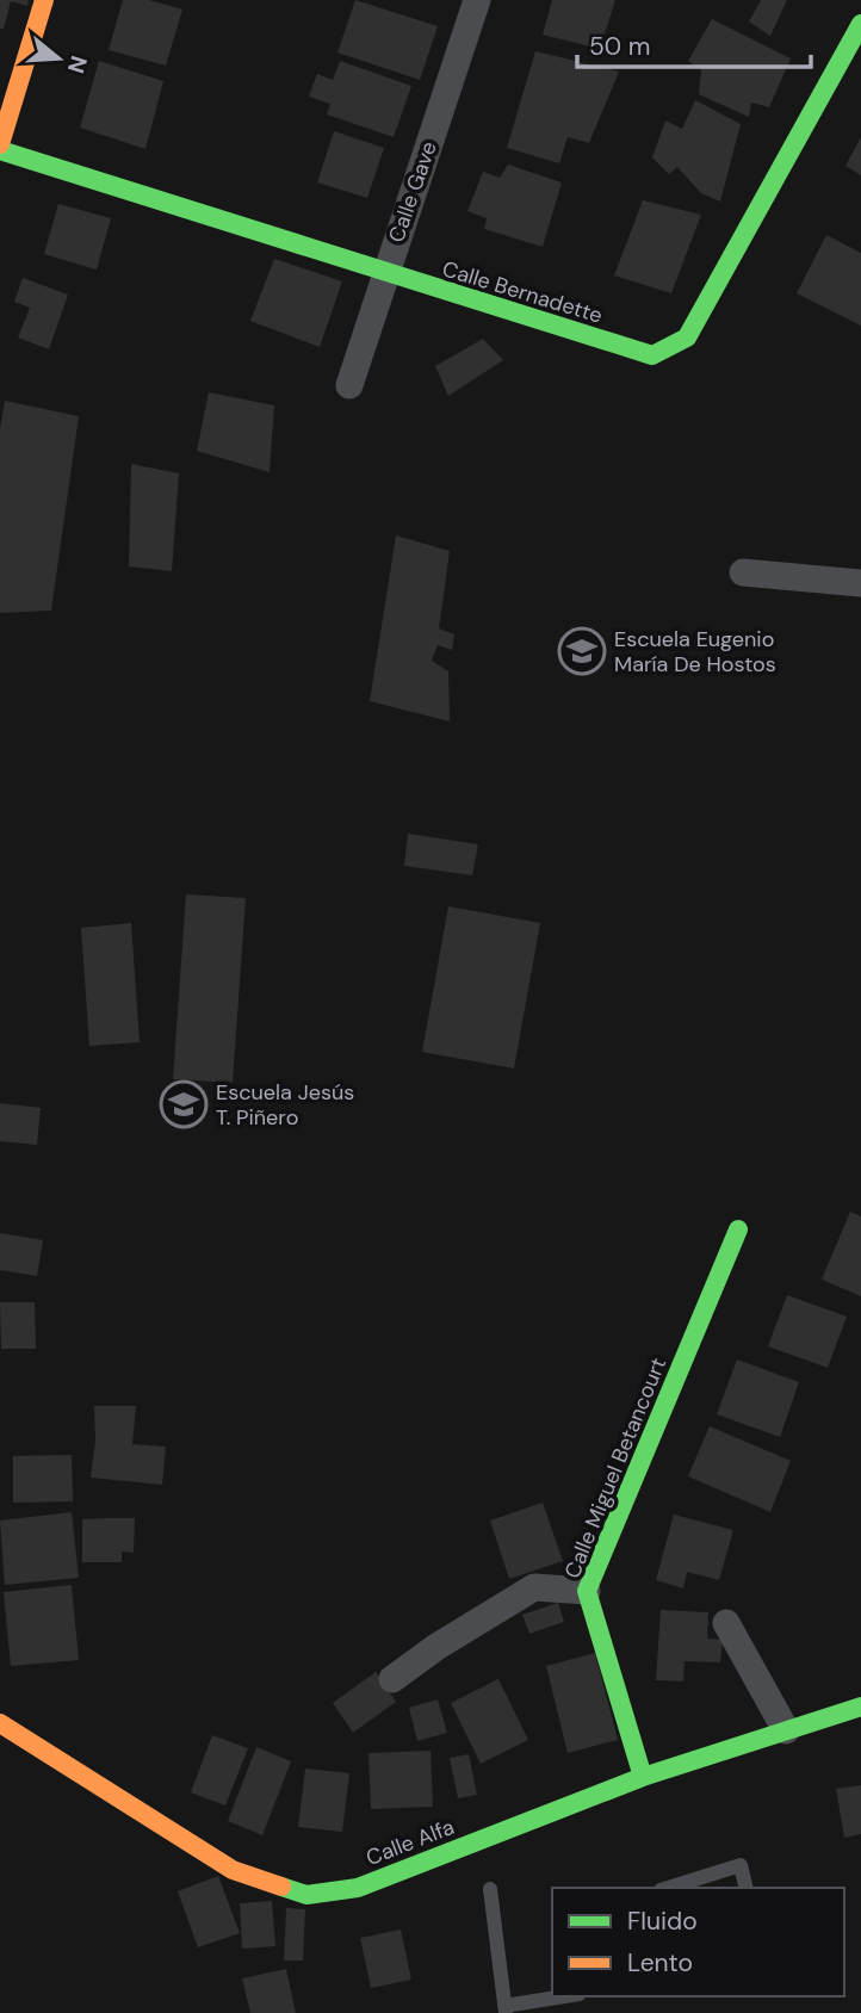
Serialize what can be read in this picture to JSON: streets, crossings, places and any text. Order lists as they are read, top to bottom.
{
  "streets": {
    "street": [
      "Calle Gave",
      "Calle Bernadette",
      "Calle Miguel Betancourt",
      "Calle Alfa"
    ]
  },
  "crossings": [
    ["Calle Gave", "Calle Bernadette"],
    ["Calle Miguel Betancourt", "Calle Alfa"]
  ],
  "places": {
    "school or university": ["Escuela Eugenio María De Hostos", "Escuela Jesús T. Piñero"]
  },
  "legend": ["Fluido", "Lento"],
  "scale_bar": "50 m",
  "north": "right"
}
